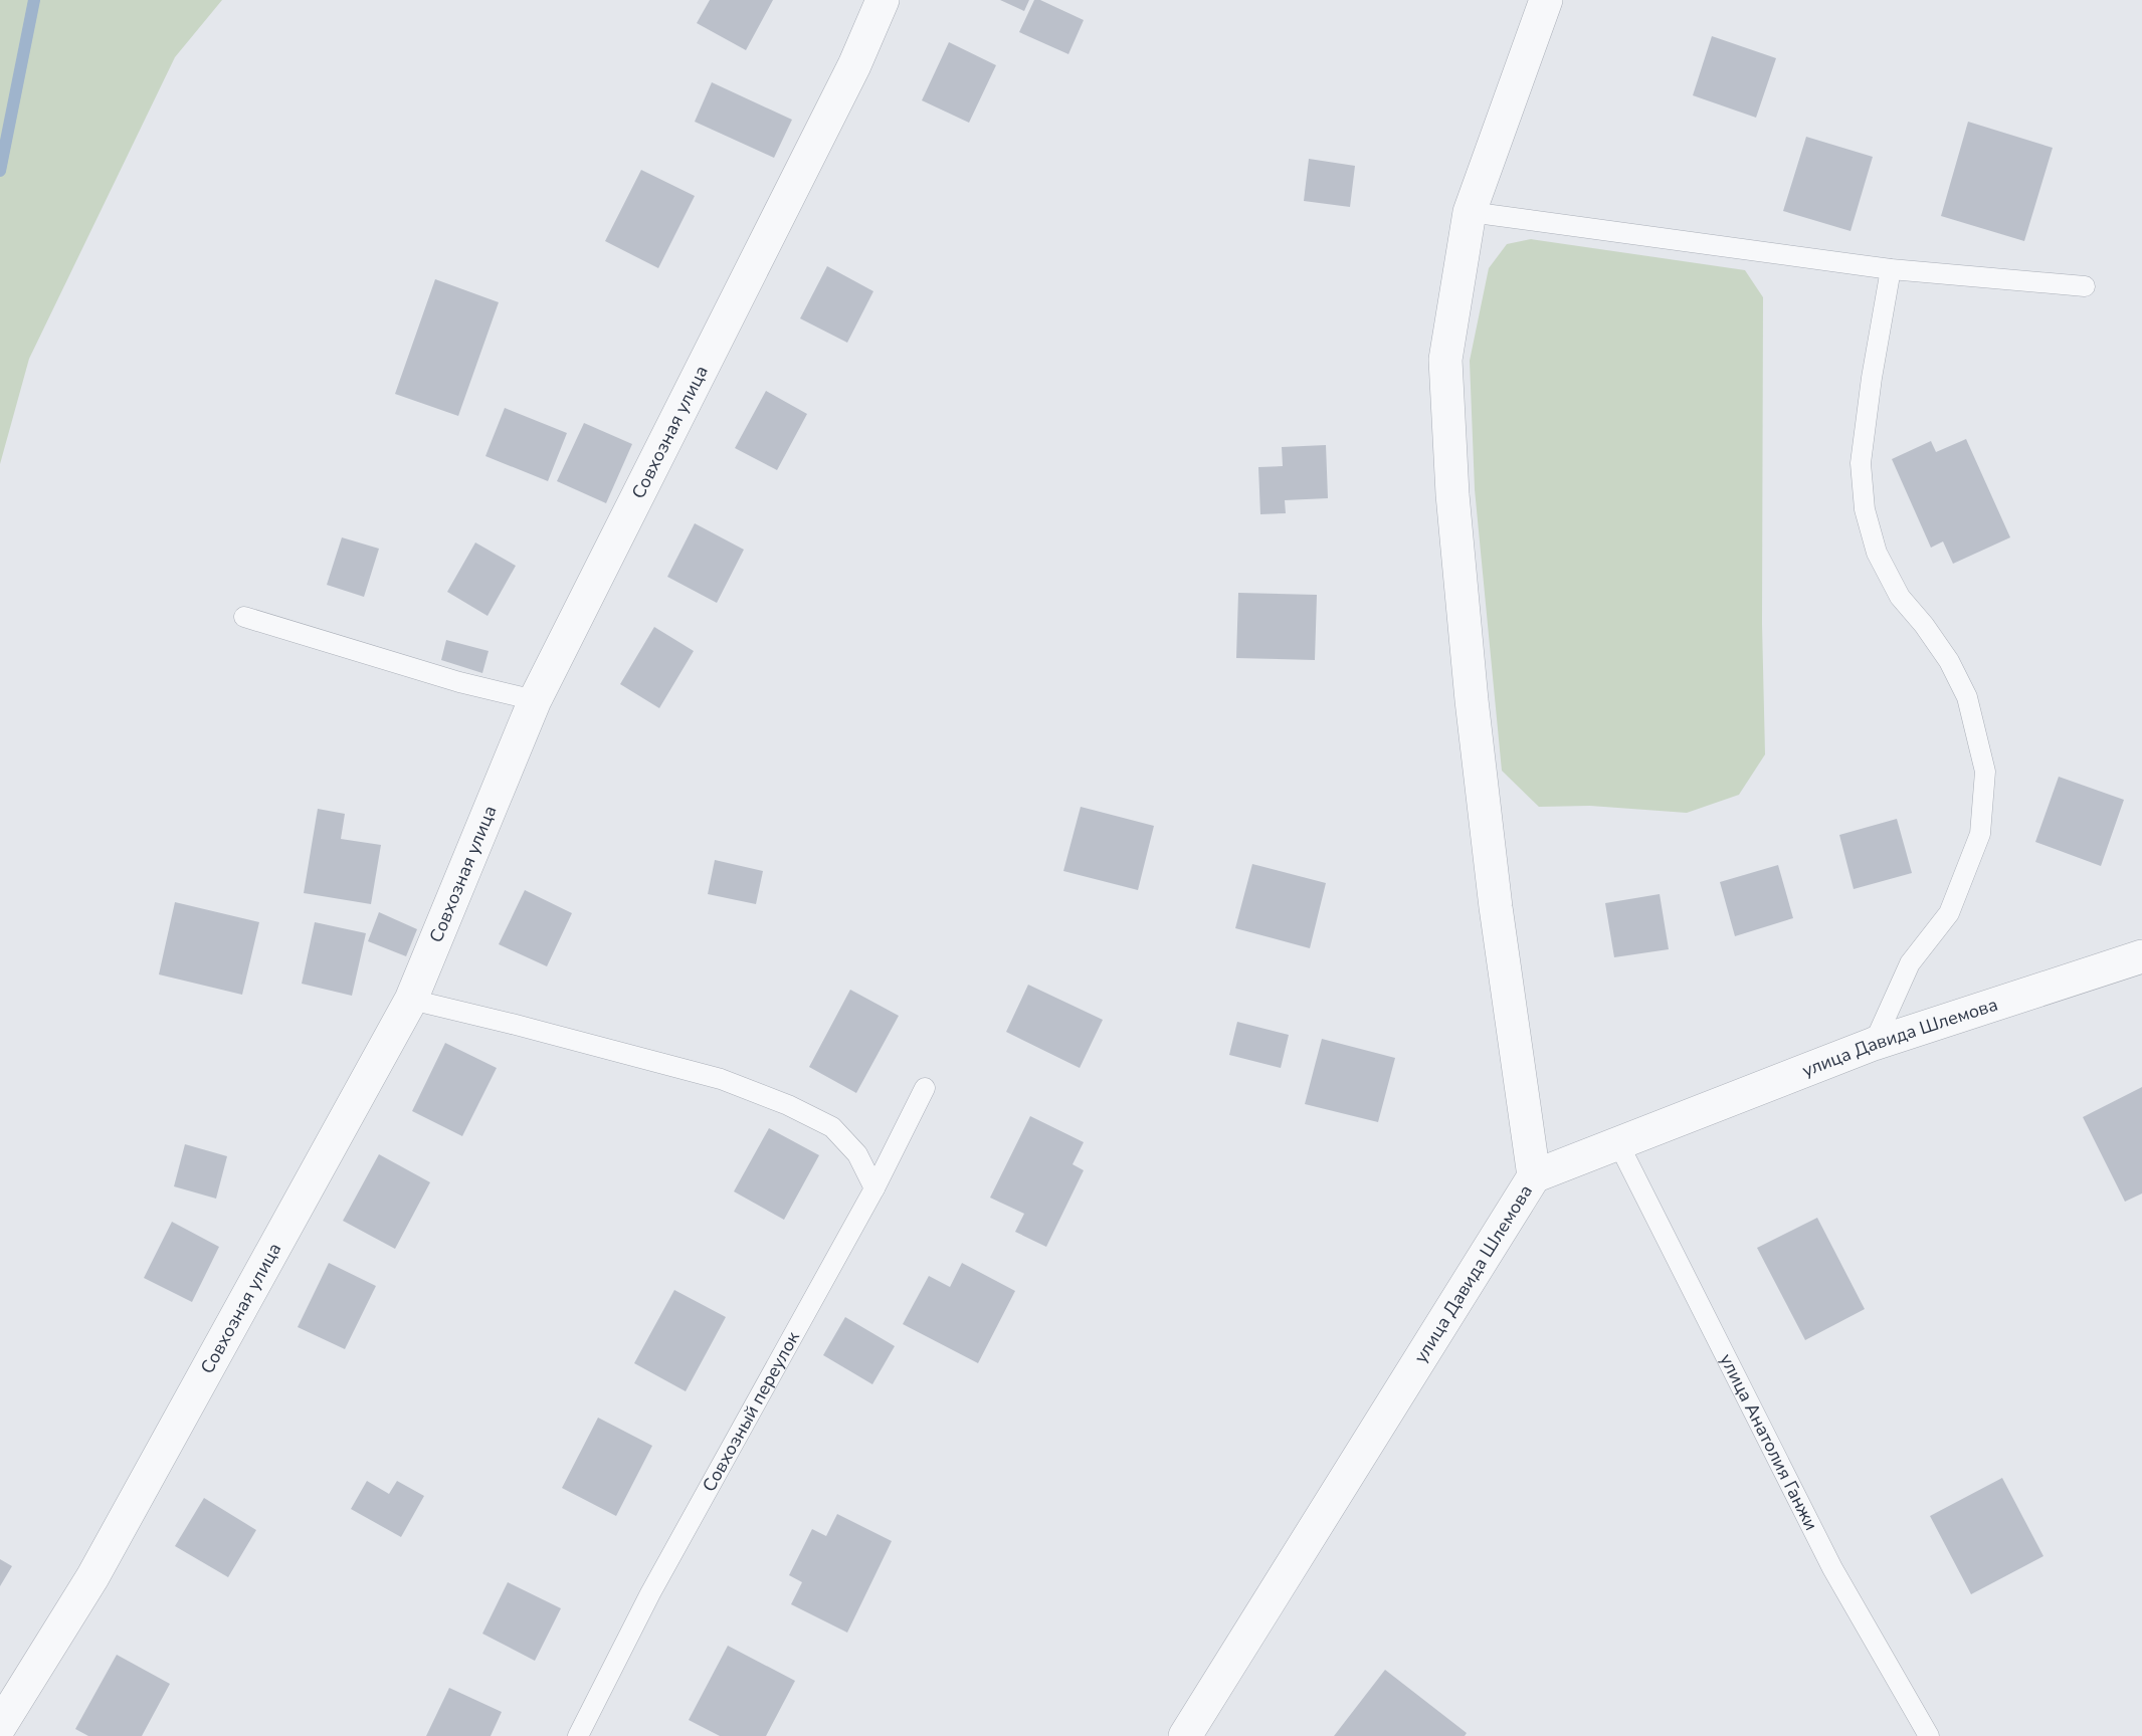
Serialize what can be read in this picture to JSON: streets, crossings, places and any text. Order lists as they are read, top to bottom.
{
  "streets": {
    "street": ["Совхозная улица", "улица Давида Шлемова"],
    "lane": ["Совхозный переулок", "улица Анатолия Ганжи"]
  },
  "crossings": [
    ["улица Давида Шлемова", "улица Анатолия Ганжи"]
  ]
}
